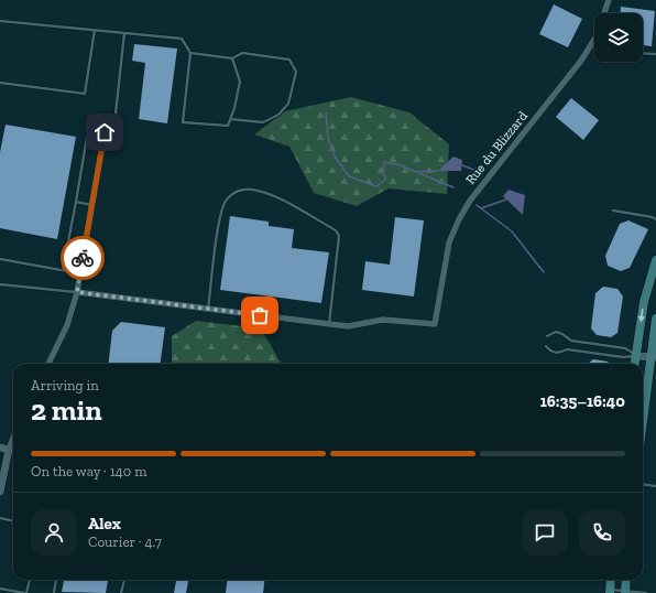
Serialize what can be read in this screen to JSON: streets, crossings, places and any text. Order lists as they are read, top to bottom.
{
  "streets": {
    "street": ["Rue du Blizzard"]
  },
  "page": {
    "heading": ["2 min", "Arriving in", "16:35–16:40"],
    "panel": ["Alex", "Courier · 4.7"],
    "bar": "On the way · 140 m"
  }
}
